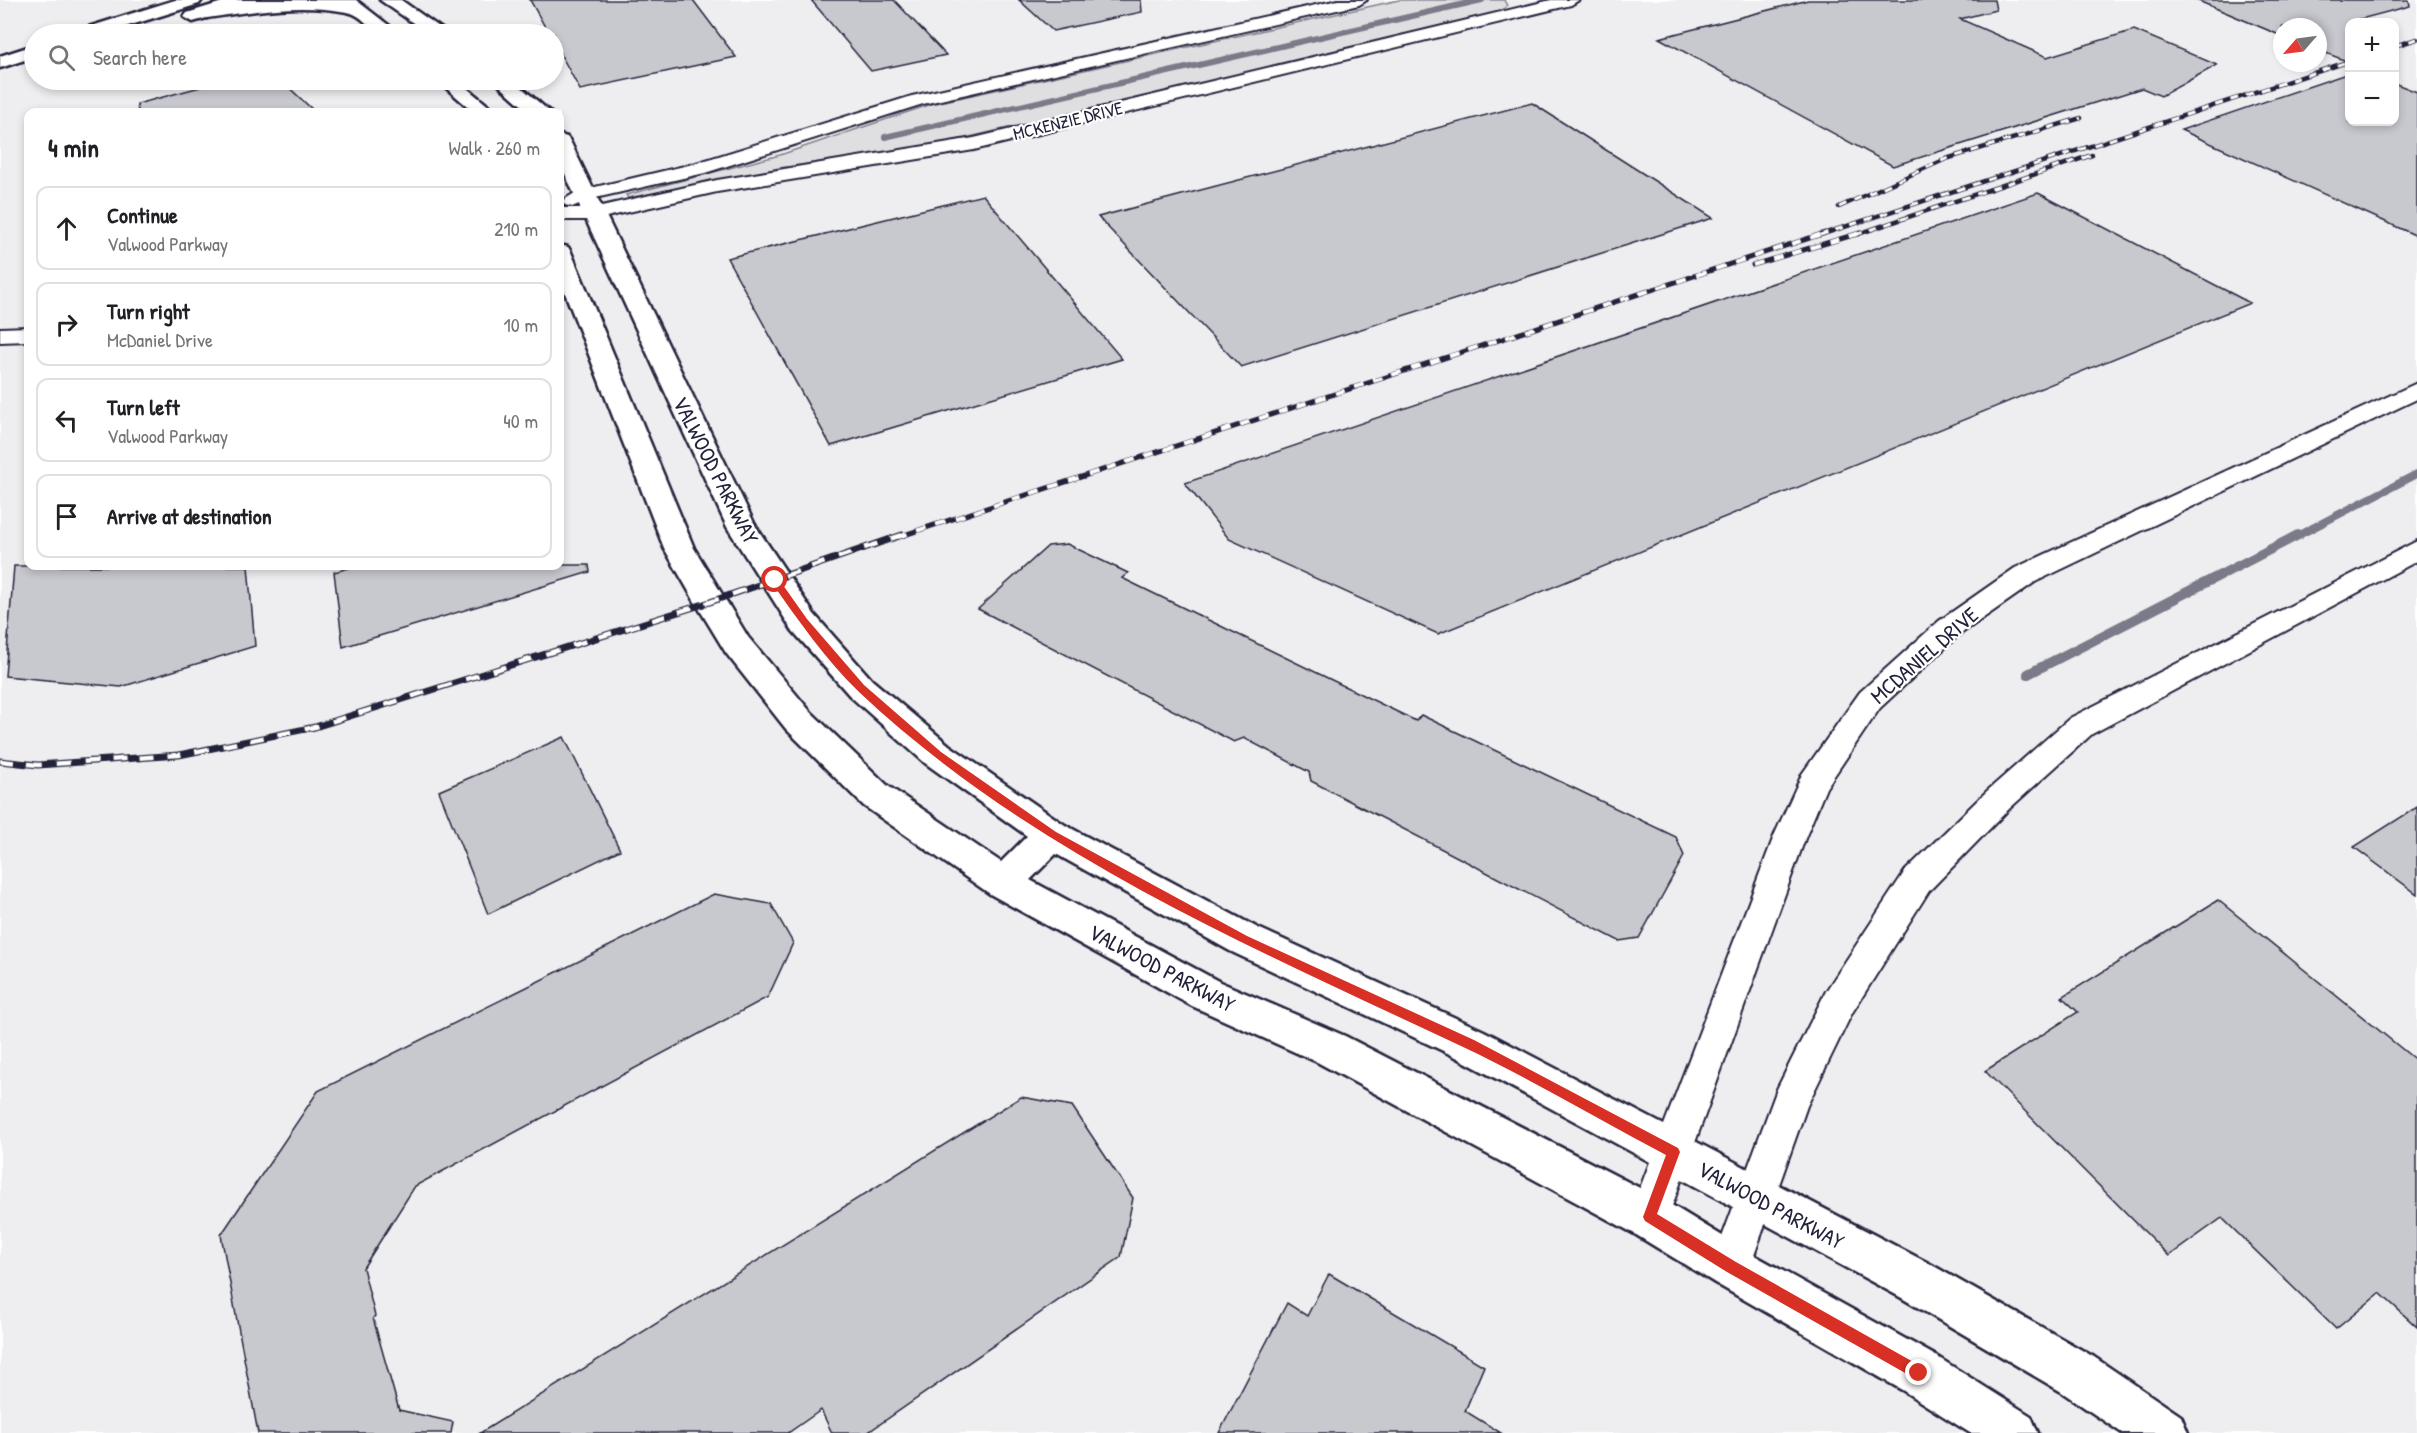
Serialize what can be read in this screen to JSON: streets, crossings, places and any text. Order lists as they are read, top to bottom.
{
  "streets": {
    "main road": ["VALWOOD PARKWAY"],
    "street": ["MCKENZIE DRIVE", "MCDANIEL DRIVE"]
  },
  "crossings": [
    ["MCKENZIE DRIVE", "VALWOOD PARKWAY"],
    ["VALWOOD PARKWAY", "MCDANIEL DRIVE"]
  ],
  "north": "bottom left",
  "page": {
    "map_buttons": ["+", "−"],
    "search": "Search here",
    "heading": ["4 min", "Walk · 260 m"],
    "list": [
      ["Continue", "Valwood Parkway", "210 m"],
      ["Turn right", "McDaniel Drive", "10 m"],
      ["Turn left", "Valwood Parkway", "40 m"],
      "Arrive at destination"
    ]
  }
}
